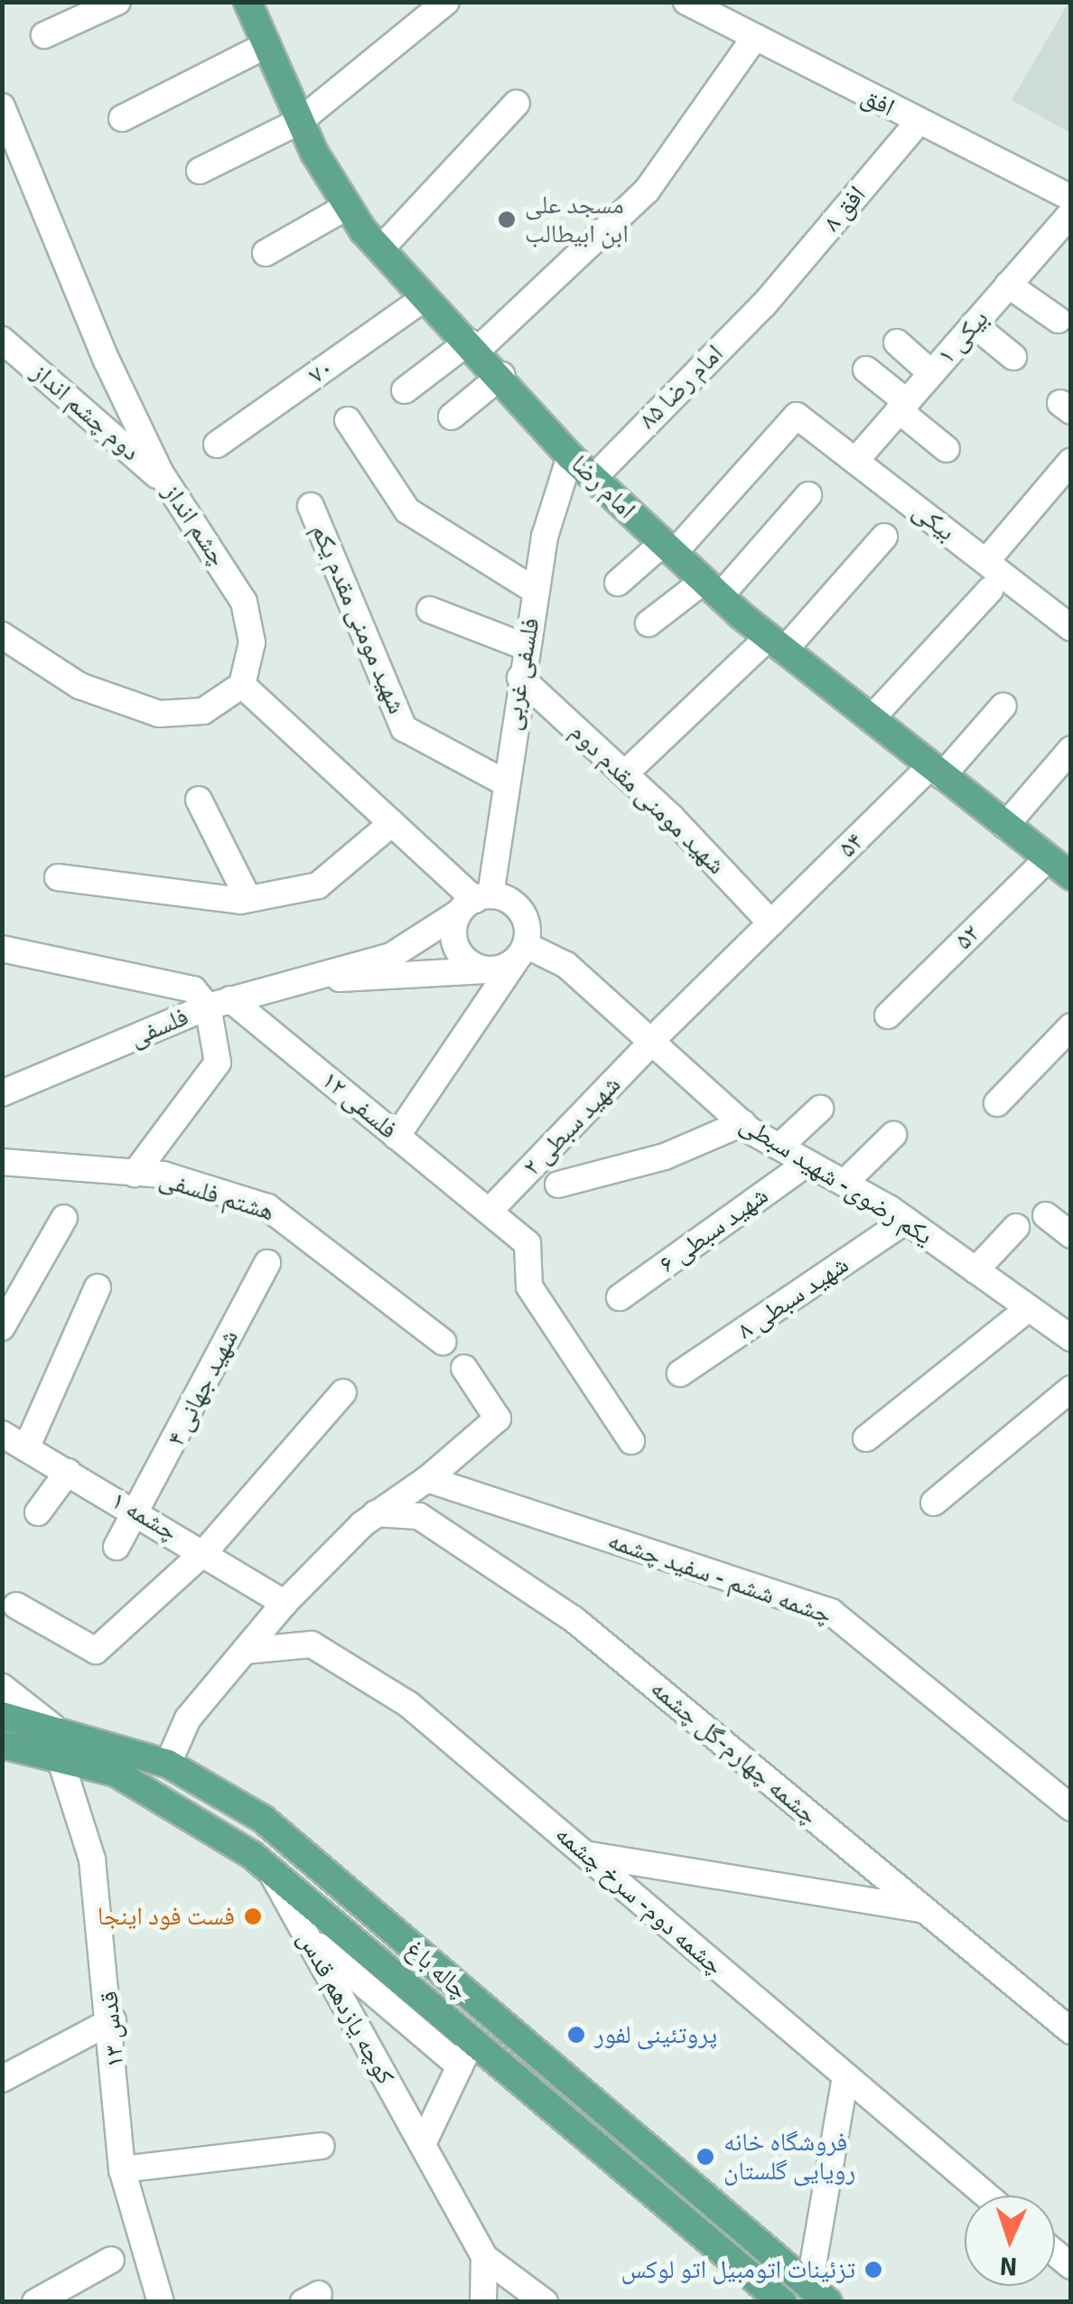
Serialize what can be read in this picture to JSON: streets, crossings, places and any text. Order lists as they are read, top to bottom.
{
  "streets": {
    "main road": ["امام رضا", "چاله باغ"],
    "street": [
      "افق",
      "افق ۸",
      "۱ بیکی",
      "۷۰",
      "امام رضا ۸۵",
      "دوم چشم انداز",
      "بیکی",
      "چشم انداز",
      "شهید مومنی مقدم یکم",
      "فلسفی غربی",
      "شهید مومنی مقدم دوم",
      "۵۴",
      "۵۲",
      "فلسفی",
      "۱۲ فلسفی",
      "۲ شهید سبطی",
      "یکم رضوی- شهید سبطی",
      "هشتم فلسفی",
      "۶ شهید سبطی",
      "۸ شهید سبطی",
      "۴ شهید جهانی",
      "چشمه ۱",
      "چشمه ششم - سفید چشمه",
      "چشمه چهارم-گل چشمه",
      "چشمه دوم- سرخ چشمه",
      "کوچه یازدهم قدس",
      "قدس ۱۳"
    ]
  },
  "crossings": [
    ["افق", "افق ۸"],
    ["افق ۸", "امام رضا ۸۵"],
    ["۱ بیکی", "بیکی"],
    ["۷۰", "امام رضا"],
    ["امام رضا ۸۵", "امام رضا"],
    ["دوم چشم انداز", "چشم انداز"],
    ["امام رضا", "بیکی"],
    ["امام رضا", "فلسفی غربی"],
    ["امام رضا", "۵۴"],
    ["امام رضا", "۵۲"],
    ["شهید مومنی مقدم یکم", "فلسفی غربی"],
    ["فلسفی غربی", "شهید مومنی مقدم دوم"],
    ["شهید مومنی مقدم دوم", "۵۴"],
    ["۵۴", "۲ شهید سبطی"],
    ["۵۴", "یکم رضوی- شهید سبطی"],
    ["فلسفی", "۱۲ فلسفی"],
    ["۱۲ فلسفی", "۲ شهید سبطی"],
    ["۲ شهید سبطی", "یکم رضوی- شهید سبطی"],
    ["یکم رضوی- شهید سبطی", "۶ شهید سبطی"],
    ["یکم رضوی- شهید سبطی", "۸ شهید سبطی"],
    ["۴ شهید جهانی", "چشمه ۱"],
    ["چاله باغ", "کوچه یازدهم قدس"],
    ["چاله باغ", "قدس ۱۳"]
  ],
  "places": [
    "مسجد علی ابن ابیطالب",
    "فست فود اينجا",
    "پروتئینی لفور",
    "فروشگاه خانه رویایی گلستان",
    "تزئینات اتومبیل اتو لوکس"
  ],
  "north": "bottom"
}
